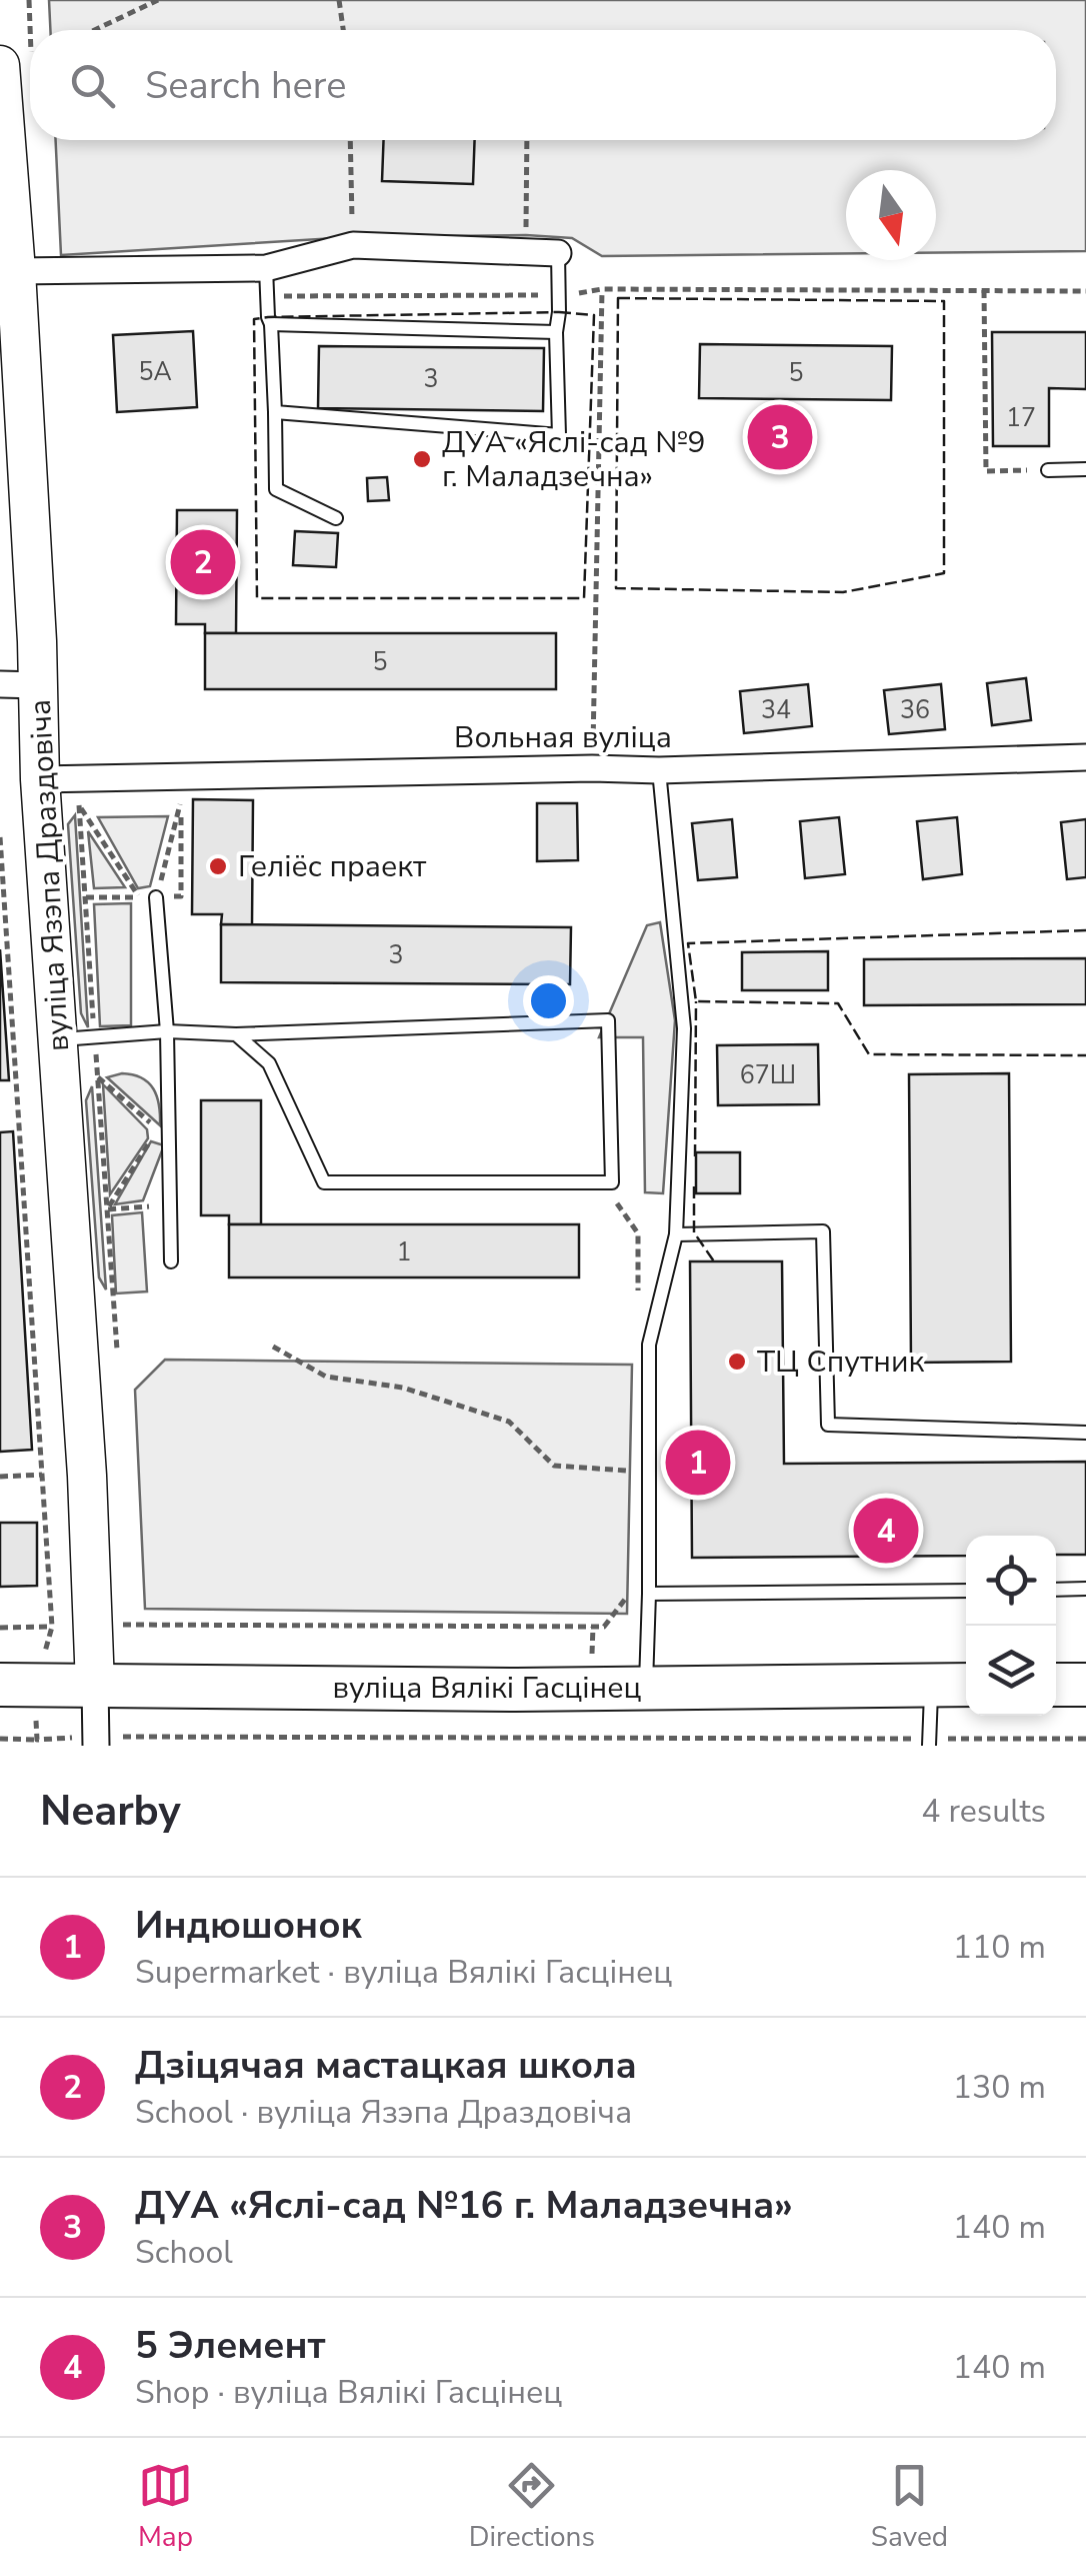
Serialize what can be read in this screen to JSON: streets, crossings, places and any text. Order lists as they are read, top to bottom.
{
  "streets": {
    "main road": ["вуліца Вялікі Гасцінец"],
    "street": ["Вольная вуліца", "вуліца Язэпа Драздовіча"]
  },
  "crossings": [
    ["Вольная вуліца", "вуліца Язэпа Драздовіча"],
    ["вуліца Язэпа Драздовіча", "вуліца Вялікі Гасцінец"]
  ],
  "places": ["ДУА «Яслі-сад №9 г. Маладзечна»", "Геліёс праект", "ТЦ Спутник"],
  "house_numbers": [
    "5А",
    "5",
    "3",
    "17",
    "5",
    "34",
    "36",
    "3",
    "67Ш",
    "1"
  ],
  "north": "bottom",
  "page": {
    "search": "Search here",
    "pins": [
      "3",
      "2",
      "1",
      "4"
    ],
    "heading": ["Nearby", "4 results"],
    "list": [
      {
        "mark": "1",
        "name": "Индюшонок",
        "note": "Supermarket · вуліца Вялікі Гасцінец",
        "value": "110 m"
      },
      {
        "mark": "2",
        "name": "Дзіцячая мастацкая школа",
        "note": "School · вуліца Язэпа Драздовіча",
        "value": "130 m"
      },
      {
        "mark": "3",
        "name": "ДУА «Яслі-сад №16 г. Маладзечна»",
        "note": "School",
        "value": "140 m"
      },
      {
        "mark": "4",
        "name": "5 Элемент",
        "note": "Shop · вуліца Вялікі Гасцінец",
        "value": "140 m"
      }
    ],
    "nav": ["Map", "Directions", "Saved"]
  }
}
